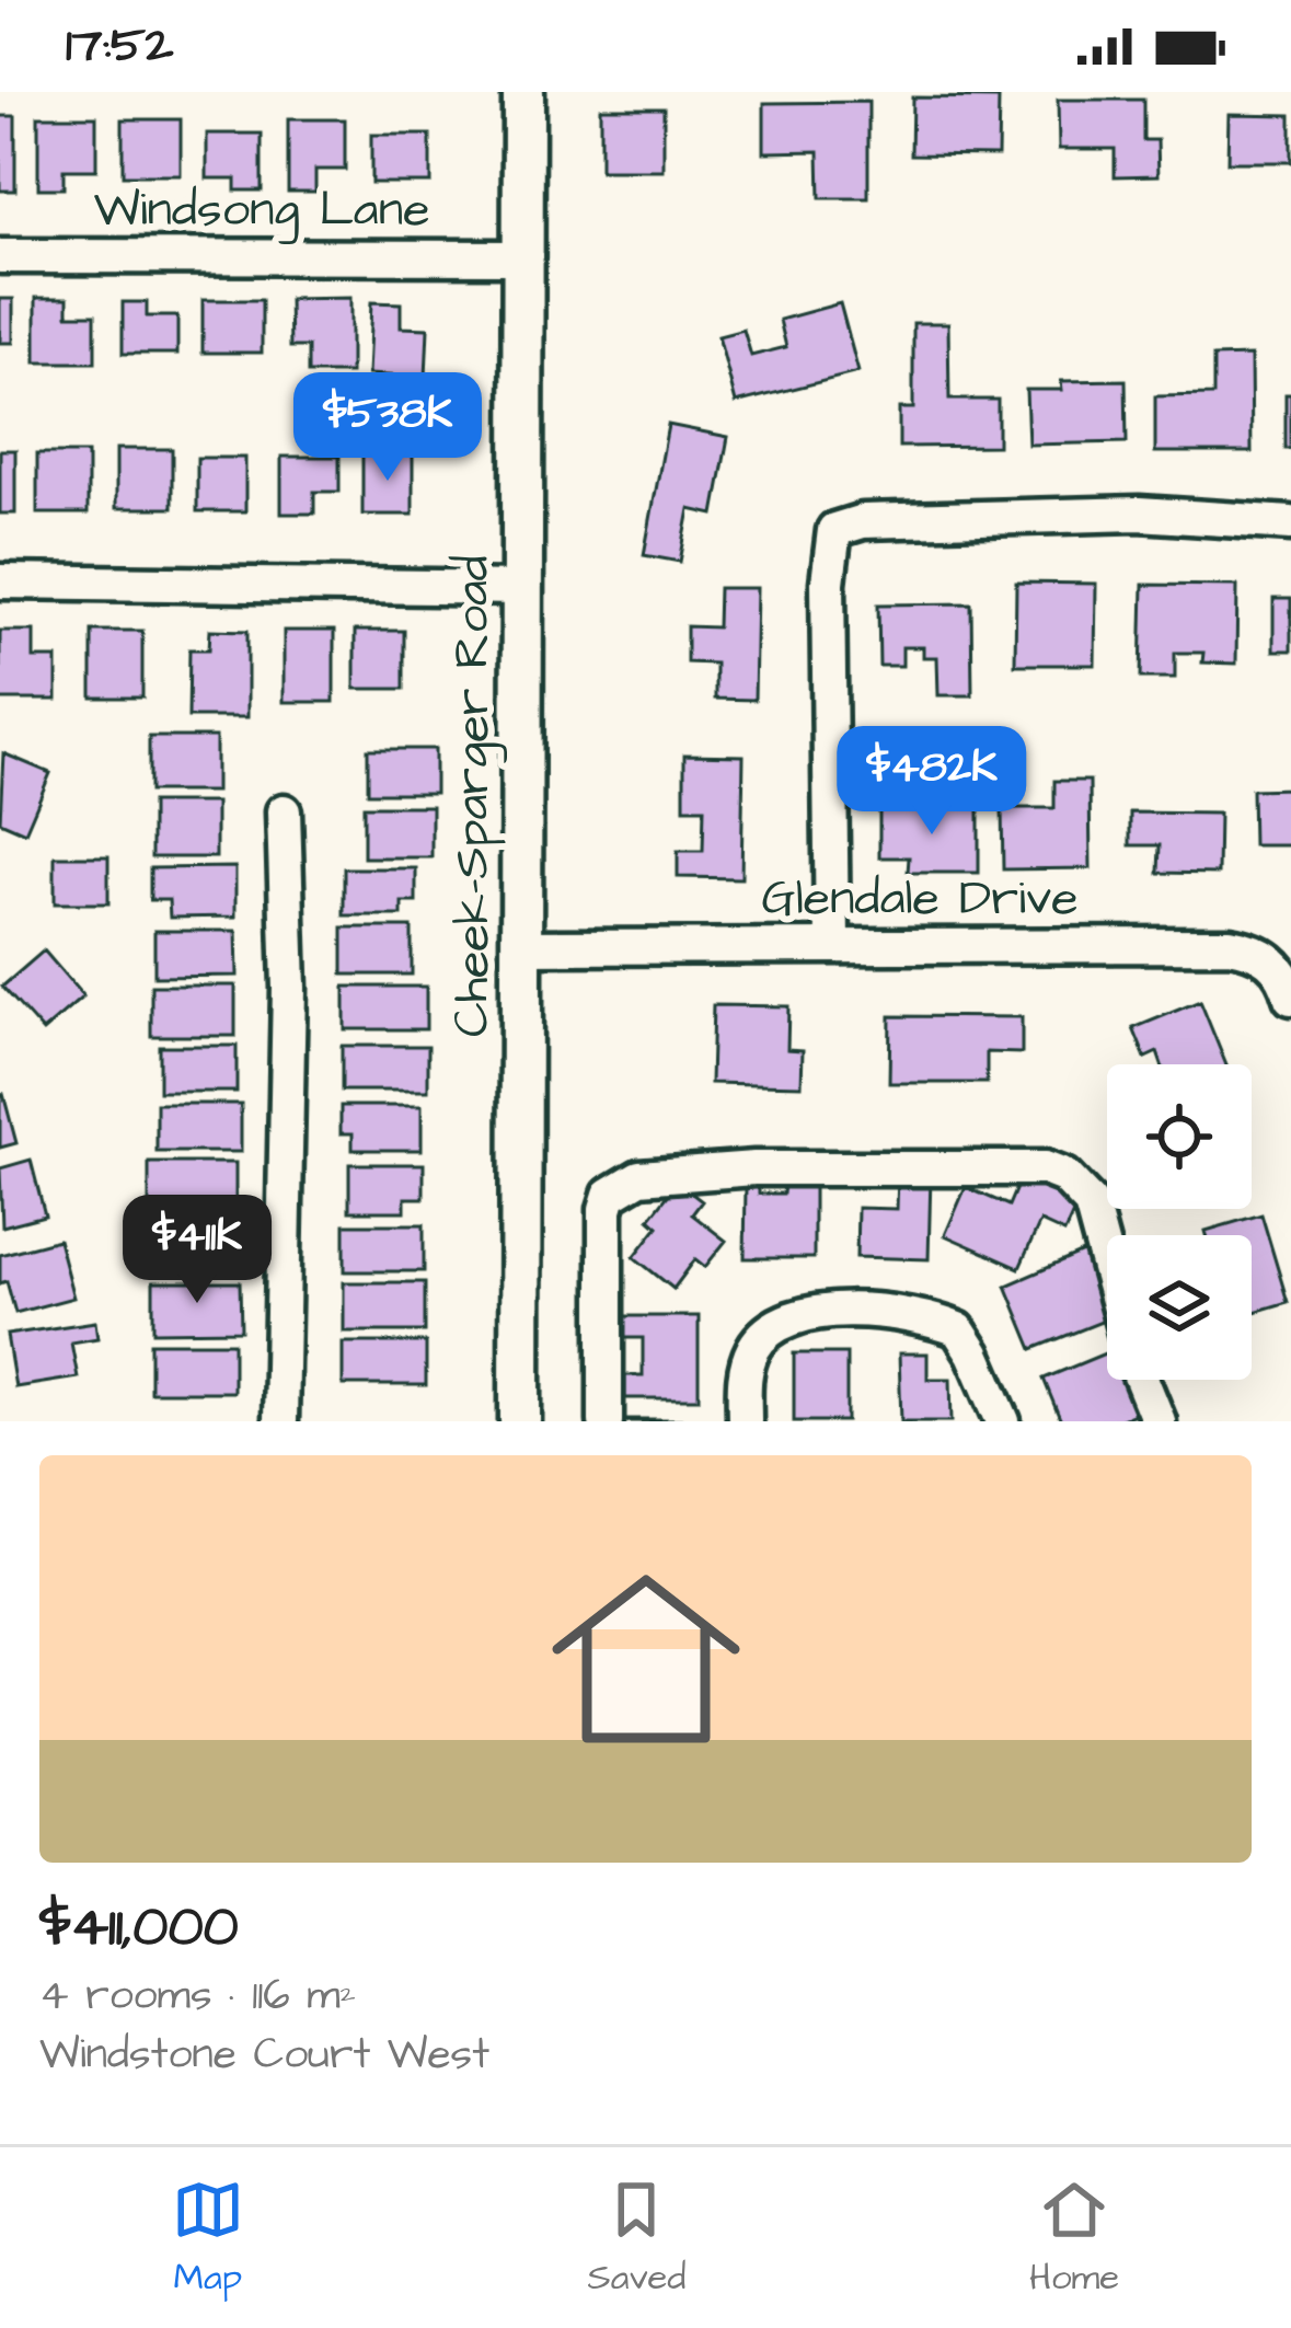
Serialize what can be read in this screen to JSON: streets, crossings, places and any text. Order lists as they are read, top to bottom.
{
  "streets": {
    "main road": ["Cheek-Sparger Road"],
    "street": ["Windsong Lane", "Glendale Drive"]
  },
  "crossings": [
    ["Windsong Lane", "Cheek-Sparger Road"],
    ["Cheek-Sparger Road", "Glendale Drive"]
  ],
  "page": {
    "status": "17:52",
    "price": ["$538K", "$482K", "$411K"],
    "list": [
      {
        "name": "$411,000",
        "note": "4 rooms · 116 m² · Windstone Court West"
      }
    ],
    "tabs": ["Map", "Saved", "Home"]
  }
}
